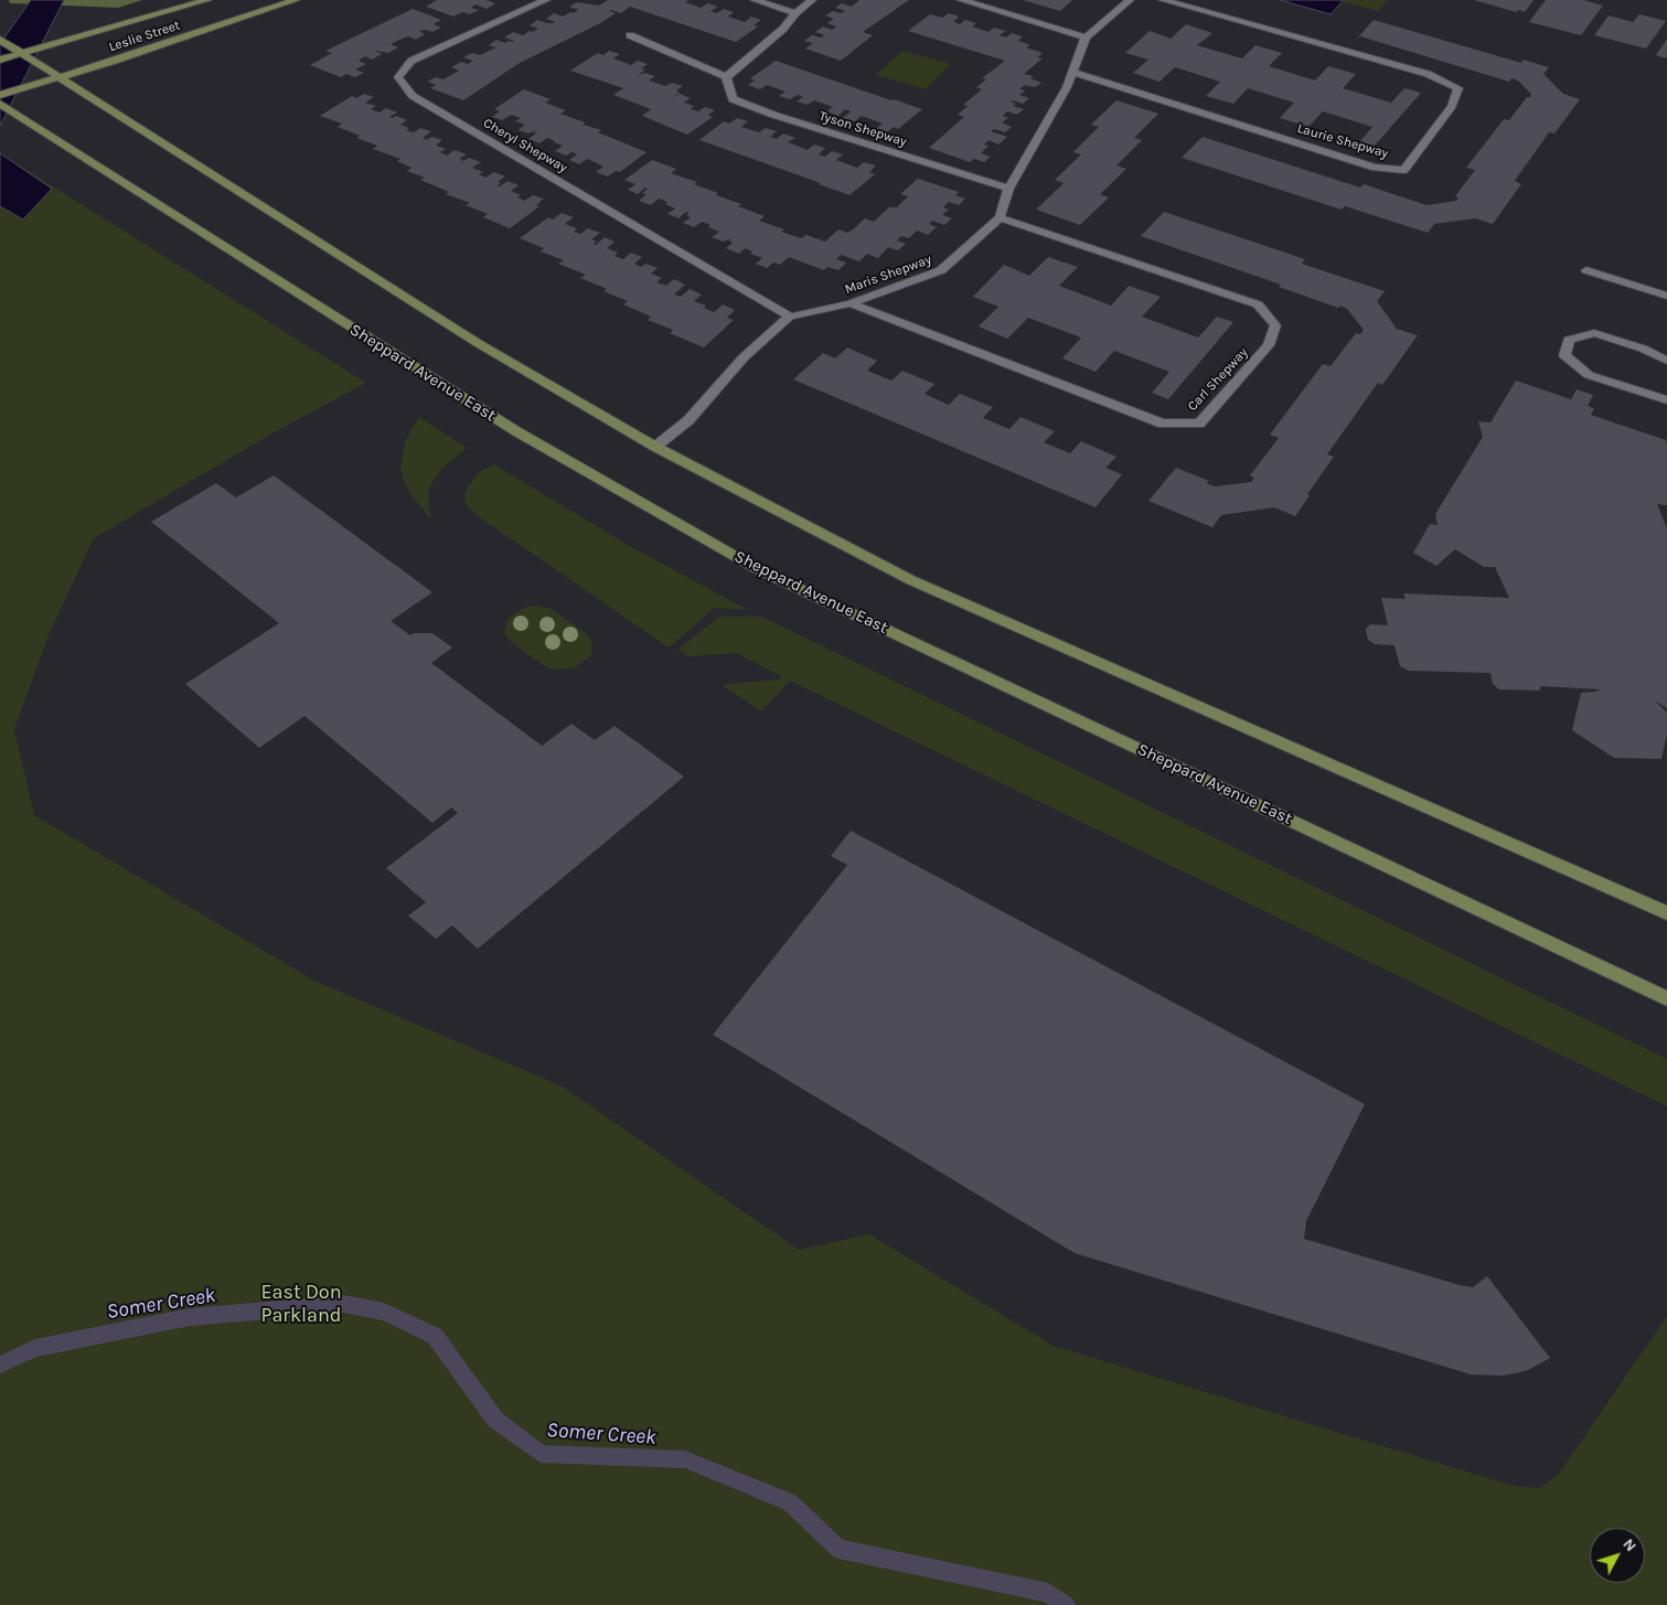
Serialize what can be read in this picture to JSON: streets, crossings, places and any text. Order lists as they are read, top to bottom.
{
  "streets": {
    "main road": ["Leslie Street", "Sheppard Avenue East"],
    "street": [
      "Tyson Shepway",
      "Laurie Shepway",
      "Cheryl Shepway",
      "Maris Shepway",
      "Carl Shepway"
    ]
  },
  "crossings": [
    ["Cheryl Shepway", "Maris Shepway"],
    ["Maris Shepway", "Carl Shepway"]
  ],
  "water": ["Somer Creek"],
  "parks": ["East Don Parkland"],
  "north": "top right"
}
